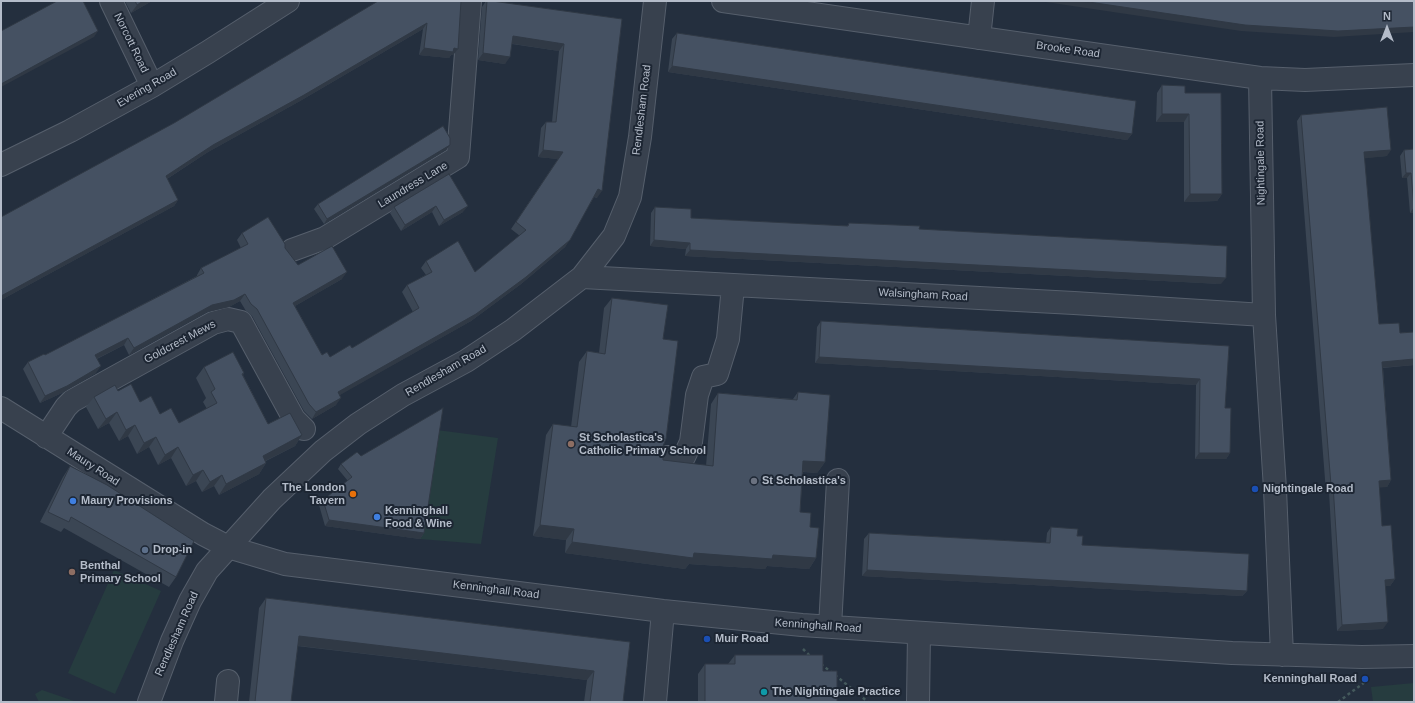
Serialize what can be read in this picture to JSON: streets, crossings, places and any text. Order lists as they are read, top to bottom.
{
  "streets": {
    "street": [
      "Norcott Road",
      "Brooke Road",
      "Evering Road",
      "Rendlesham Road",
      "Nightingale Road",
      "Laundress Lane",
      "Walsingham Road",
      "Goldcrest Mews",
      "Maury Road",
      "Kenninghall Road"
    ]
  },
  "crossings": [
    ["Norcott Road", "Evering Road"],
    ["Brooke Road", "Nightingale Road"],
    ["Rendlesham Road", "Walsingham Road"],
    ["Rendlesham Road", "Maury Road"],
    ["Rendlesham Road", "Kenninghall Road"],
    ["Nightingale Road", "Walsingham Road"],
    ["Nightingale Road", "Kenninghall Road"],
    ["Goldcrest Mews", "Maury Road"],
    ["Maury Road", "Kenninghall Road"]
  ],
  "places": [
    "St Scholastica's Catholic Primary School",
    "St Scholastica's",
    "Nightingale Road",
    "The London Tavern",
    "Maury Provisions",
    "Kenninghall Food & Wine",
    "Drop-in",
    "Benthal Primary School",
    "Muir Road",
    "Kenninghall Road",
    "The Nightingale Practice"
  ],
  "north": "top"
}
